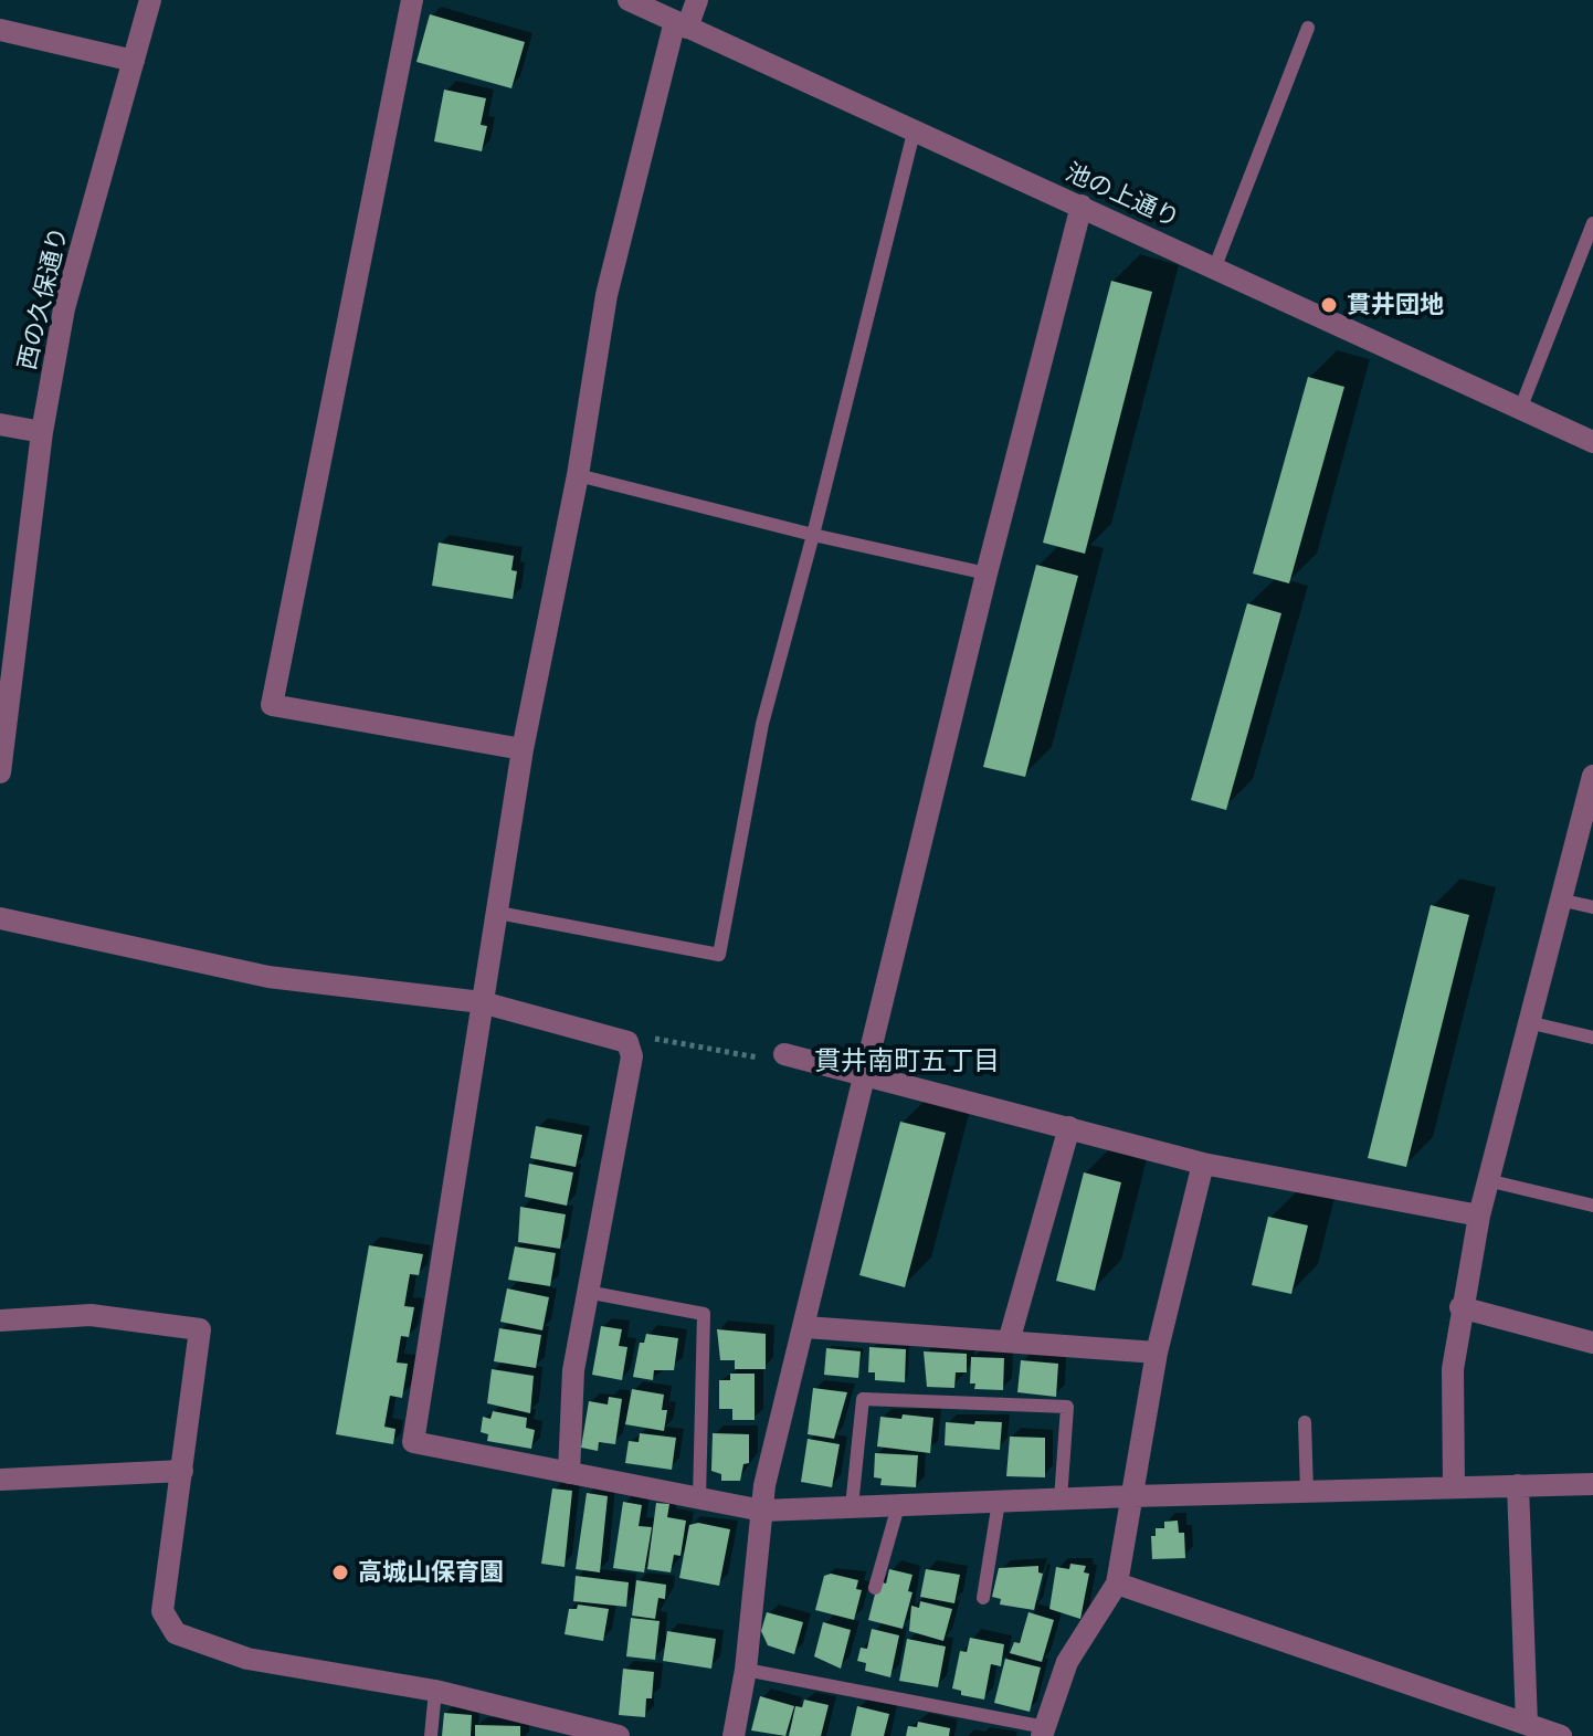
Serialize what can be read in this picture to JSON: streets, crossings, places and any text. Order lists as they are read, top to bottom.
{
  "streets": {
    "street": ["池の上通り", "西の久保通り"]
  },
  "districts": ["貫井南町五丁目"],
  "places": ["貫井団地", "高城山保育園"]
}
